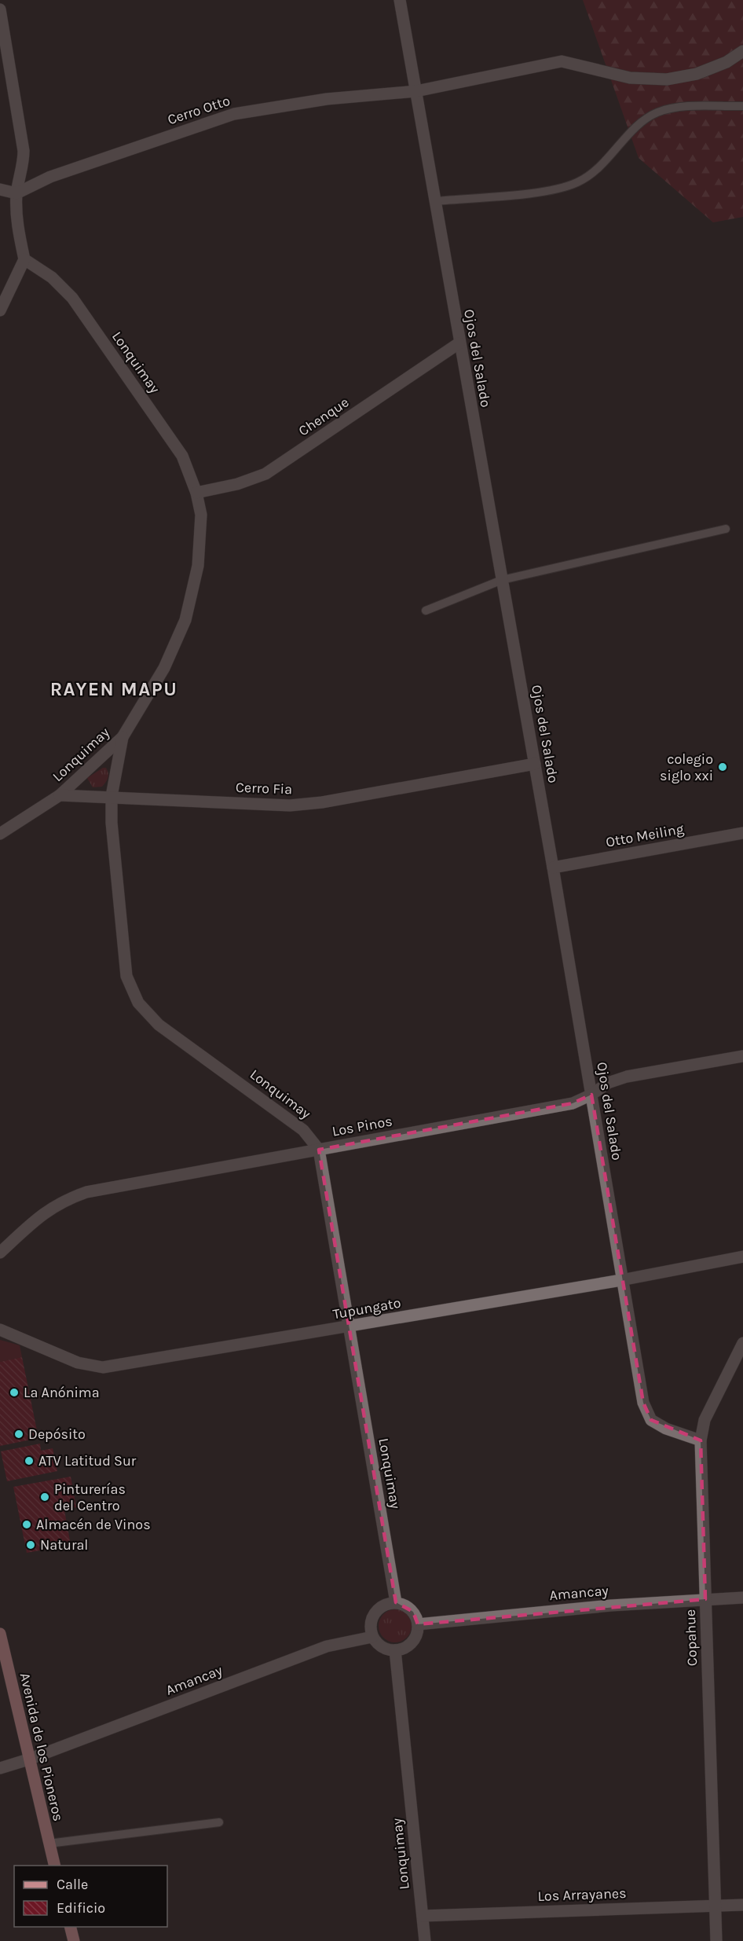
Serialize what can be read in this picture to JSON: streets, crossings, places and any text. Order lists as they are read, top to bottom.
{
  "streets": {
    "main road": ["Avenida de los Pioneros"],
    "street": [
      "Cerro Otto",
      "Ojos del Salado",
      "Lonquimay",
      "Chenque",
      "Cerro Fia",
      "Otto Meiling",
      "Los Pinos",
      "Tupungato",
      "Amancay",
      "Copahue",
      "Los Arrayanes"
    ]
  },
  "crossings": [
    ["Cerro Otto", "Ojos del Salado"],
    ["Ojos del Salado", "Chenque"],
    ["Ojos del Salado", "Cerro Fia"],
    ["Ojos del Salado", "Otto Meiling"],
    ["Ojos del Salado", "Los Pinos"],
    ["Ojos del Salado", "Tupungato"],
    ["Ojos del Salado", "Copahue"],
    ["Lonquimay", "Chenque"],
    ["Lonquimay", "Cerro Fia"],
    ["Lonquimay", "Los Pinos"],
    ["Lonquimay", "Tupungato"],
    ["Lonquimay", "Amancay"],
    ["Lonquimay", "Los Arrayanes"],
    ["Amancay", "Copahue"],
    ["Amancay", "Avenida de los Pioneros"],
    ["Copahue", "Los Arrayanes"]
  ],
  "districts": ["RAYEN MAPU"],
  "places": [
    "colegio siglo xxi",
    "La Anónima",
    "Depósito",
    "ATV Latitud Sur",
    "Pinturerías del Centro",
    "Almacén de Vinos",
    "Natural"
  ],
  "legend": ["Calle", "Edificio"]
}
